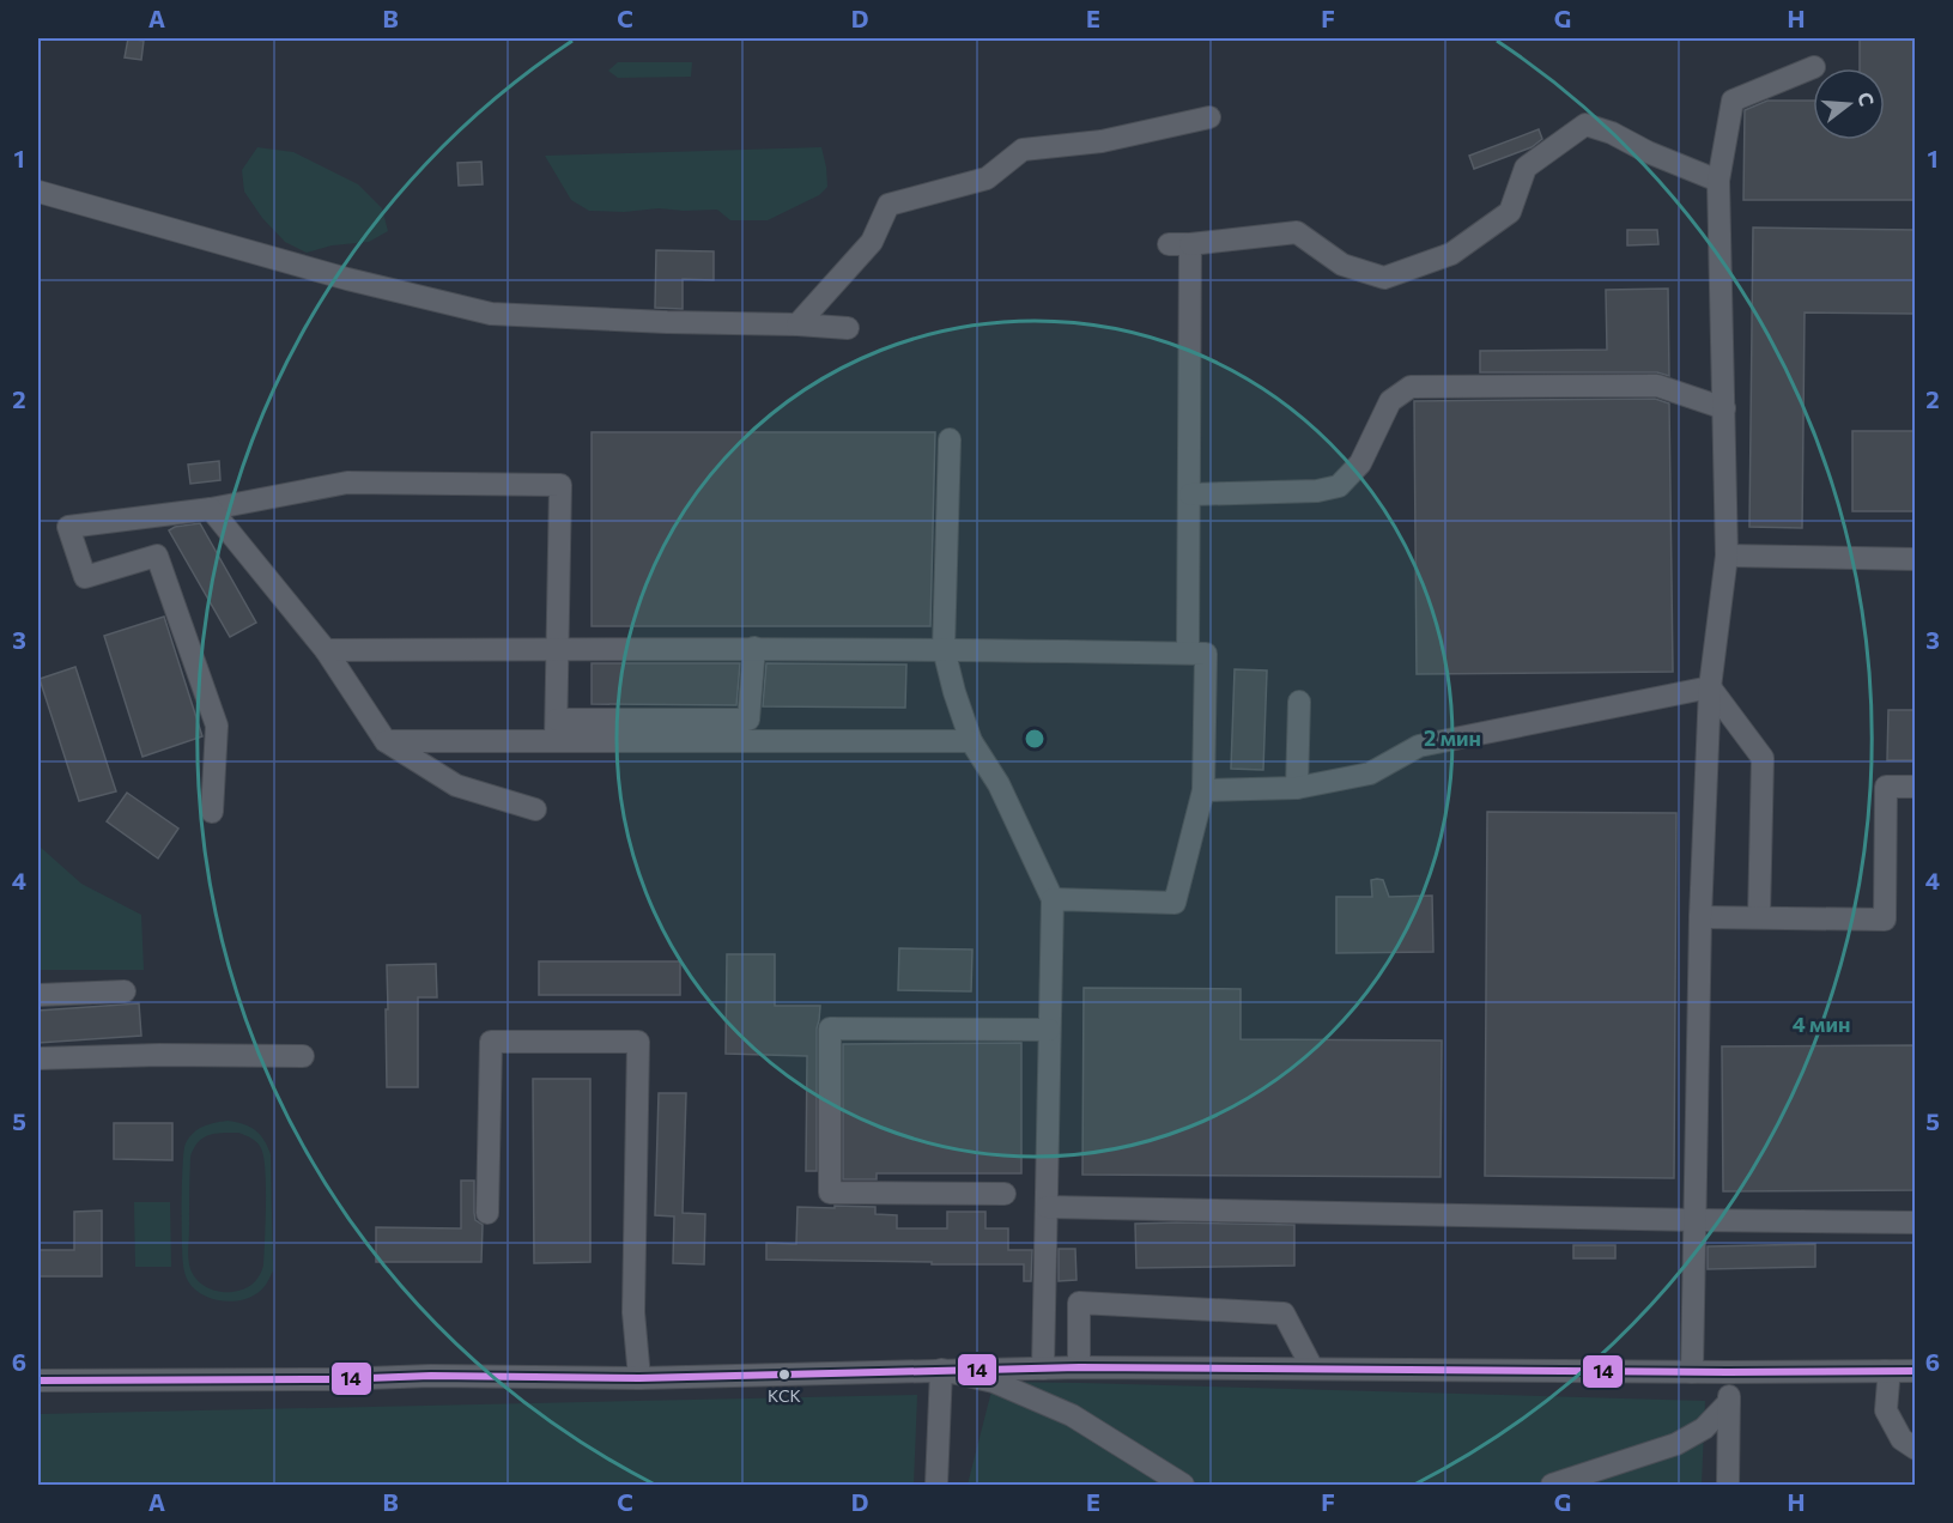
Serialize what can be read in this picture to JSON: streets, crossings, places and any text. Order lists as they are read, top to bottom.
{
  "places": ["КСК"],
  "lines": ["transit line 14"],
  "north": "right",
  "grid": {
    "columns": [
      "A",
      "B",
      "C",
      "D",
      "E",
      "F",
      "G",
      "H"
    ],
    "rows": [
      "1",
      "2",
      "3",
      "4",
      "5",
      "6"
    ]
  },
  "rings": ["2 мин", "4 мин"]
}
